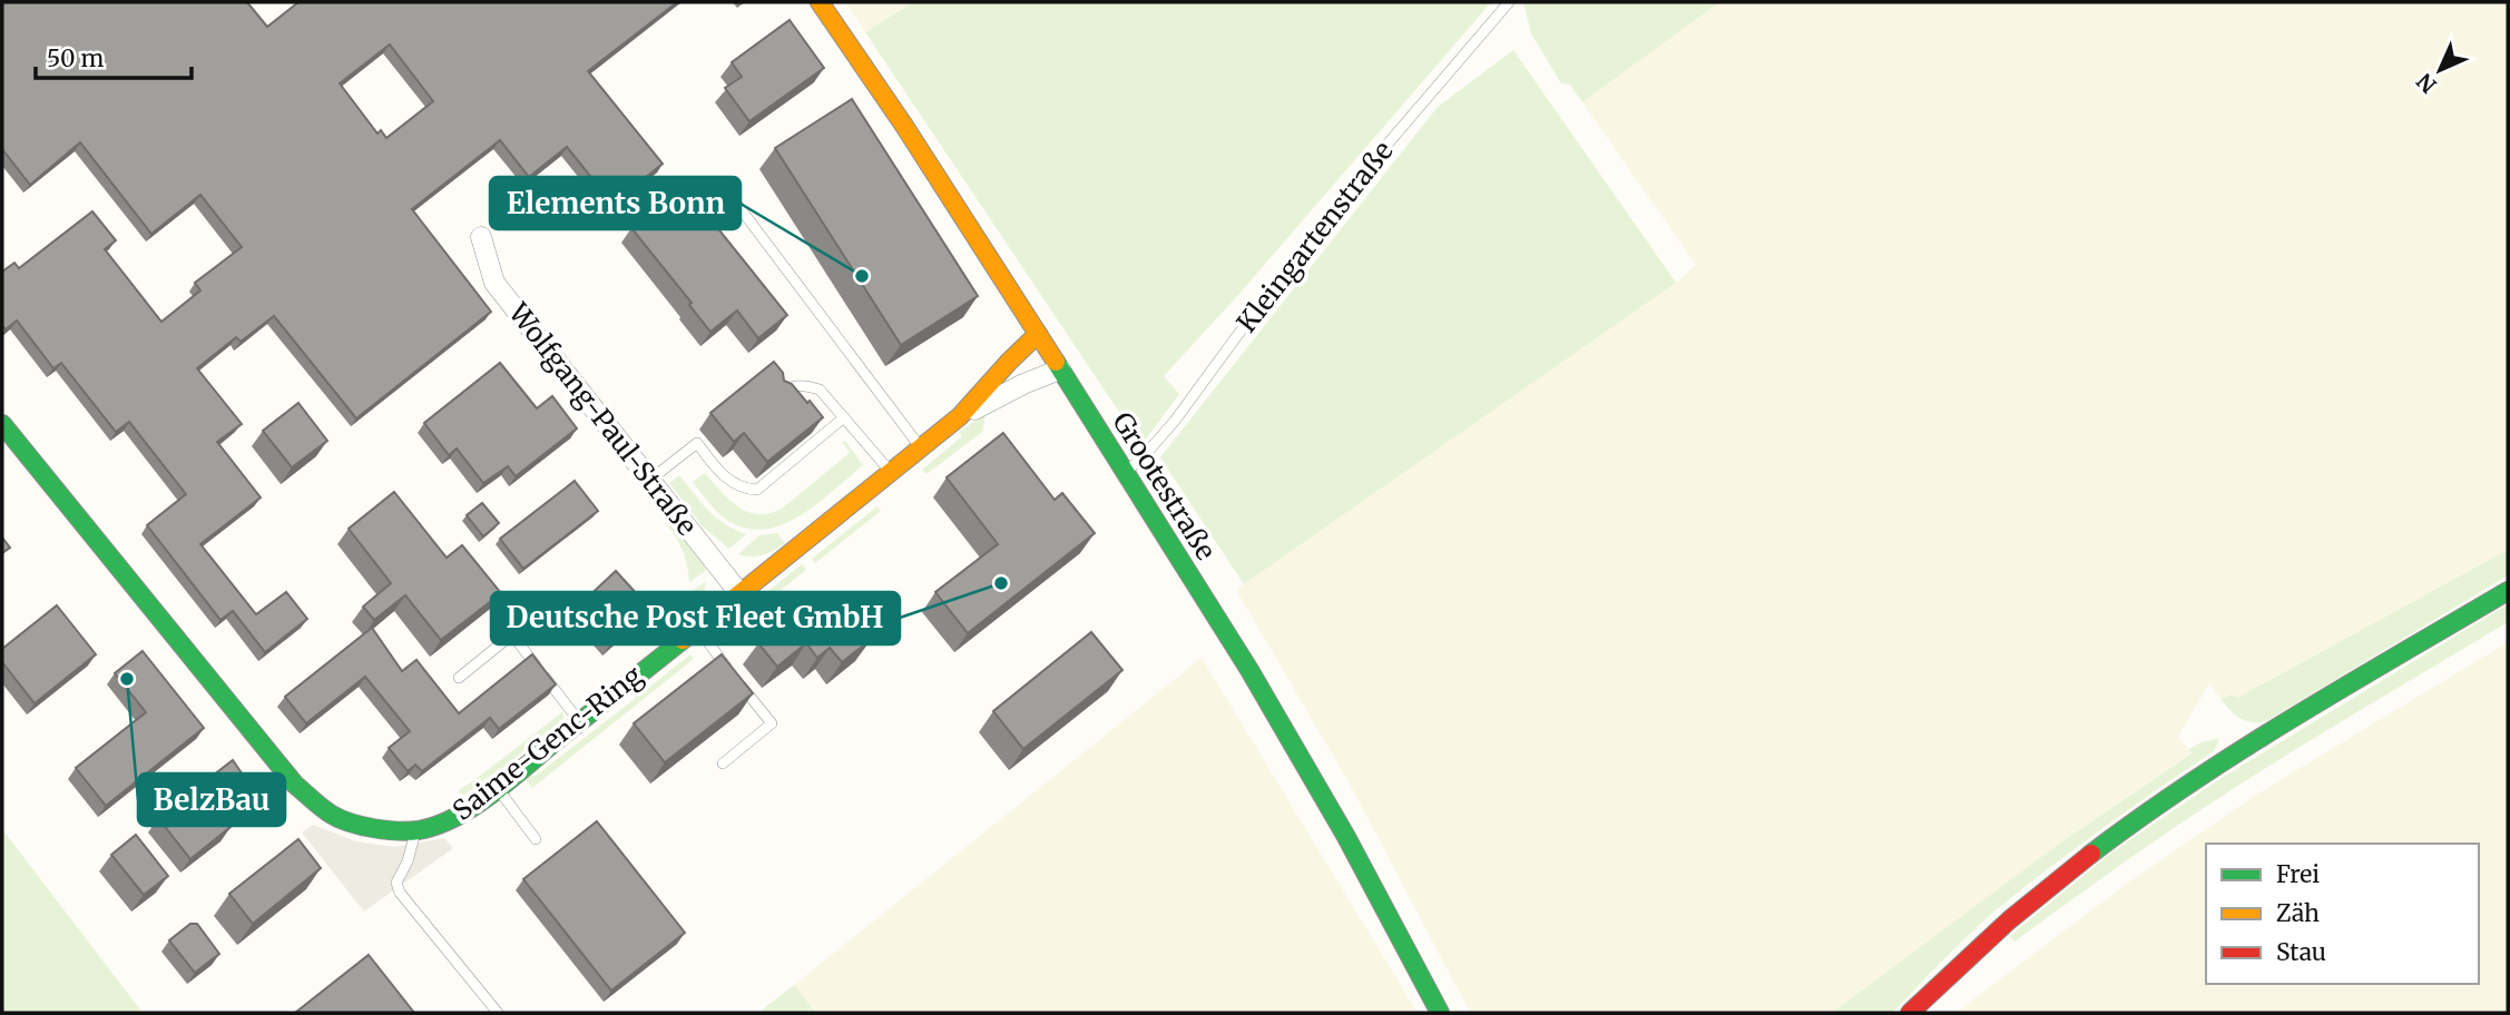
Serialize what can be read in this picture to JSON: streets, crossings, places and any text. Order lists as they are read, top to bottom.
{
  "streets": {
    "main road": ["Grootestraße", "Saime-Genc-Ring"],
    "street": ["Wolfgang-Paul-Straße"],
    "lane": ["Kleingartenstraße"]
  },
  "crossings": [
    ["Kleingartenstraße", "Grootestraße"],
    ["Wolfgang-Paul-Straße", "Saime-Genc-Ring"],
    ["Grootestraße", "Saime-Genc-Ring"]
  ],
  "places": ["Elements Bonn", "Deutsche Post Fleet GmbH", "BelzBau"],
  "legend": ["Frei", "Zäh", "Stau"],
  "scale_bar": "50 m",
  "north": "bottom left"
}
